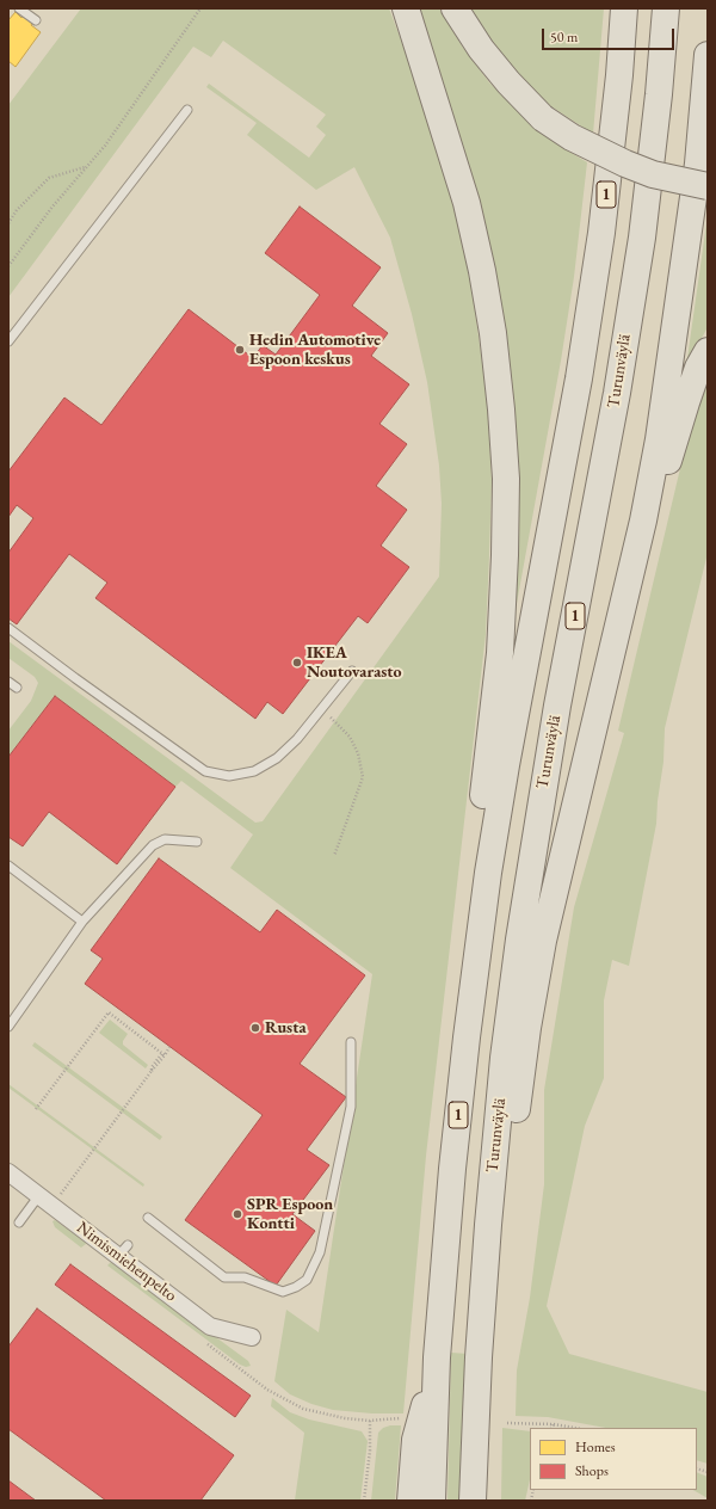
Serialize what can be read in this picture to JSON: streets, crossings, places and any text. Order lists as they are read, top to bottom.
{
  "streets": {
    "highway": ["1", "Turunväylä"],
    "street": ["Nimismiehenpelto"]
  },
  "places": [
    "Hedin Automotive Espoon keskus",
    "IKEA Noutovarasto",
    "Rusta",
    "SPR Espoon Kontti"
  ],
  "legend": ["Homes", "Shops"],
  "scale_bar": "50 m"
}
